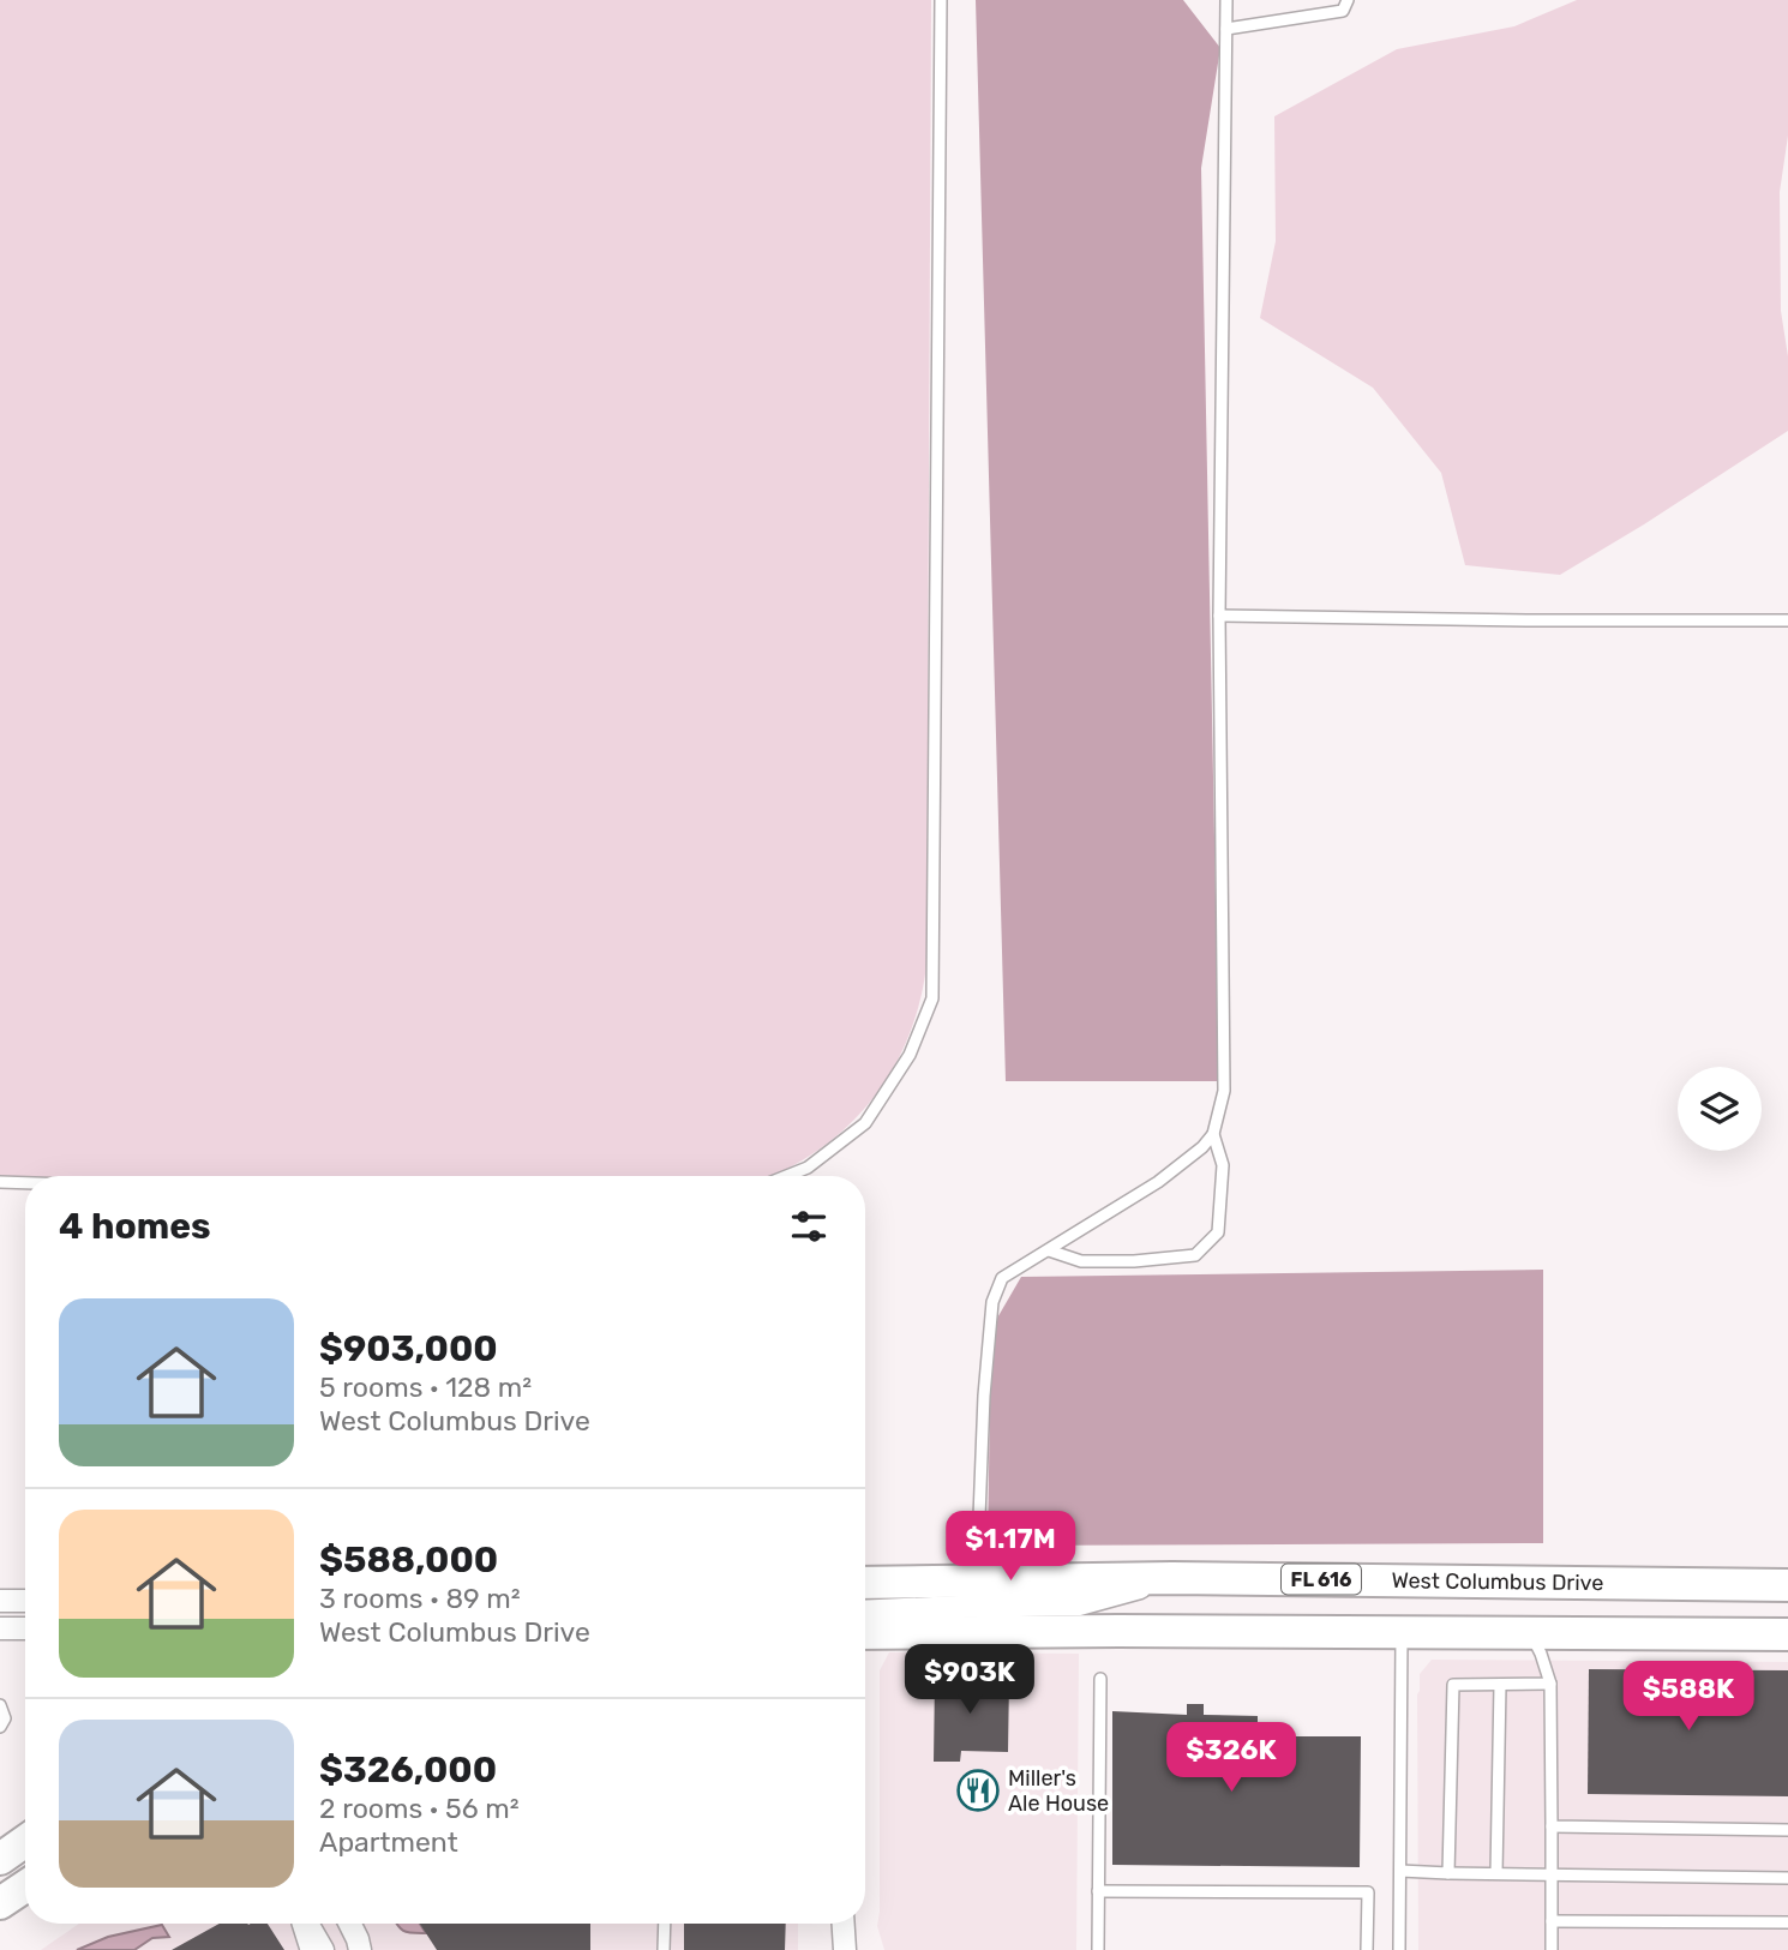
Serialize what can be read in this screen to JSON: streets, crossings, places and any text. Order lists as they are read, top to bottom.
{
  "streets": {
    "main road": ["FL 616", "West Columbus Drive"]
  },
  "places": {
    "restaurant": ["Miller's Ale House"]
  },
  "page": {
    "heading": "4 homes",
    "list": [
      {
        "name": "$903,000",
        "note": "5 rooms · 128 m² · West Columbus Drive"
      },
      {
        "name": "$588,000",
        "note": "3 rooms · 89 m² · West Columbus Drive"
      },
      {
        "name": "$326,000",
        "note": "2 rooms · 56 m² · Apartment"
      }
    ],
    "price": [
      "$1.17M",
      "$903K",
      "$588K",
      "$326K"
    ]
  }
}
